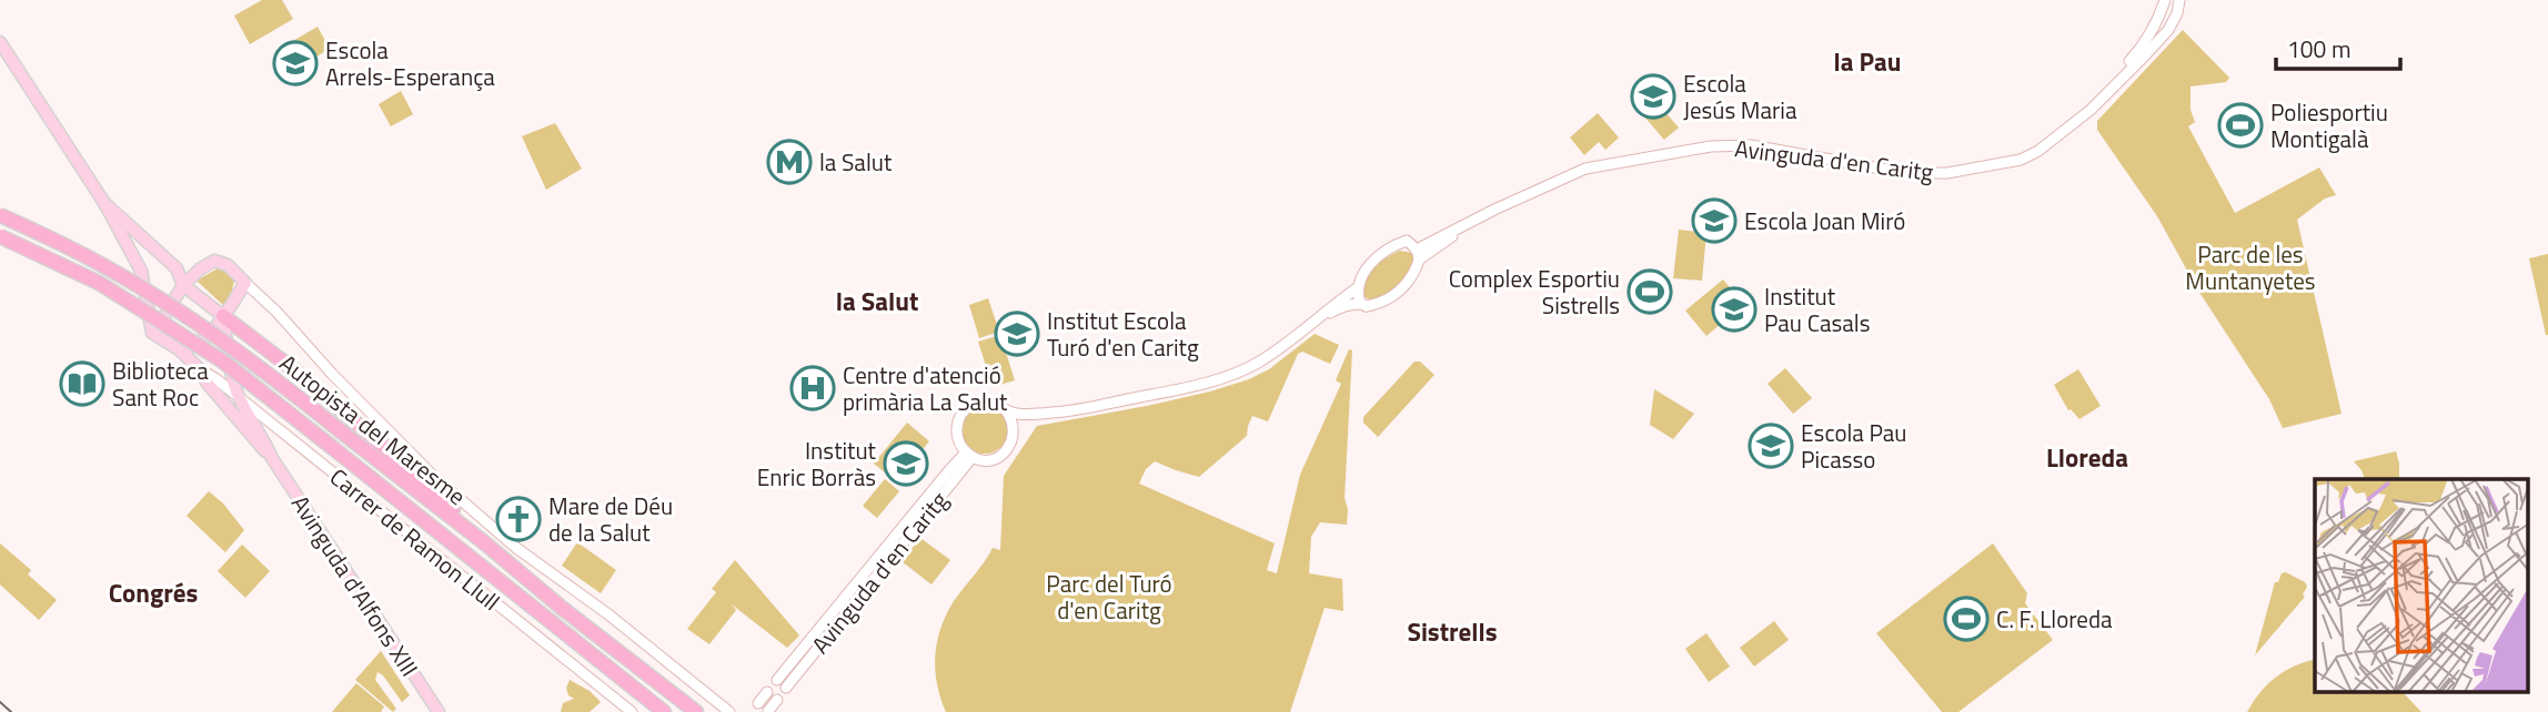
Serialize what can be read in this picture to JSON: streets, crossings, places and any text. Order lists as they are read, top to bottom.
{
  "streets": {
    "highway": ["Autopista del Maresme"],
    "main road": ["Avinguda d'Alfons XIII"],
    "street": ["Avinguda d'en Caritg", "Carrer de Ramon Llull"]
  },
  "crossings": [
    ["Carrer de Ramon Llull", "Avinguda d'Alfons XIII"]
  ],
  "districts": [
    "la Pau",
    "la Salut",
    "Lloreda",
    "Congrés",
    "Sistrells"
  ],
  "parks": ["Parc de les Muntanyetes", "Parc del Turó d'en Caritg"],
  "places": {
    "school or university": [
      "Escola Arrels-Esperança",
      "Escola Jesús Maria",
      "Escola Joan Miró",
      "Institut Pau Casals",
      "Institut Escola Turó d'en Caritg",
      "Escola Pau Picasso",
      "Institut Enric Borràs"
    ],
    "sports": ["Poliesportiu Montigalà", "Complex Esportiu Sistrells", "C. F. Lloreda"],
    "metro station": ["la Salut"],
    "library": ["Biblioteca Sant Roc"],
    "hospital": ["Centre d'atenció primària La Salut"],
    "church": ["Mare de Déu de la Salut"]
  },
  "scale_bar": "100 m"
}
